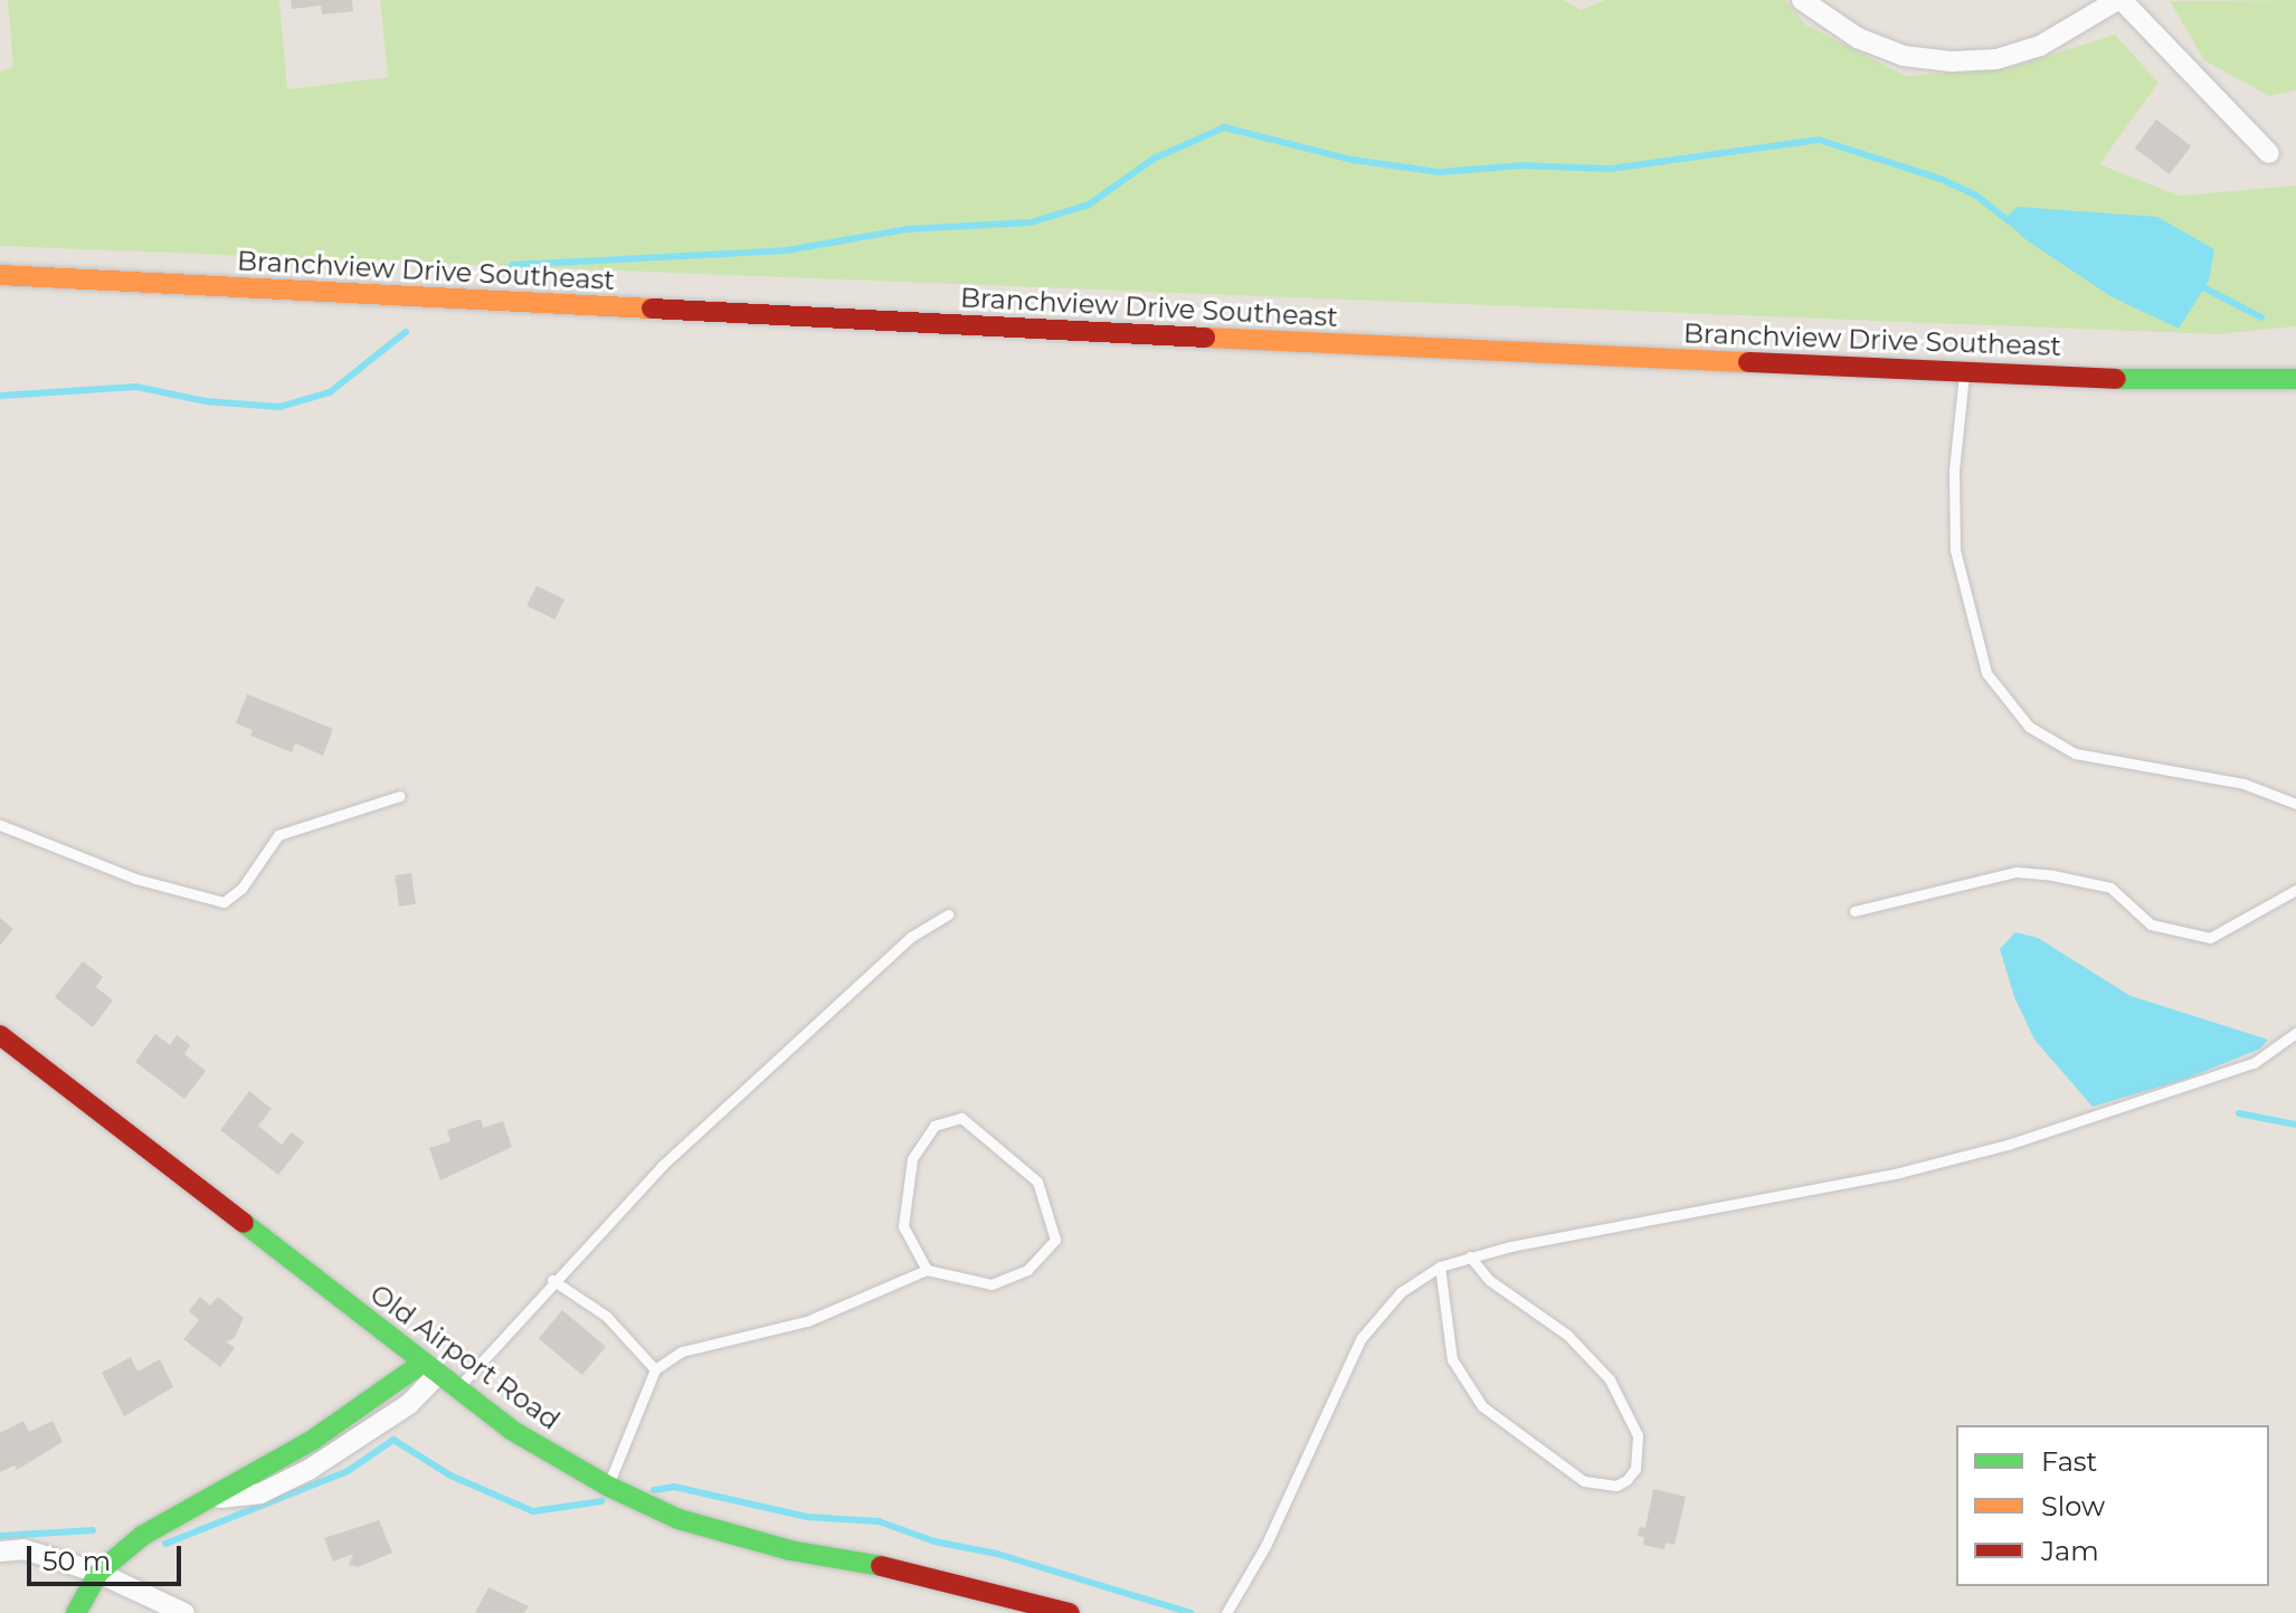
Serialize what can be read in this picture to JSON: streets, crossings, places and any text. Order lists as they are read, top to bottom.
{
  "streets": {
    "main road": ["Branchview Drive Southeast", "Old Airport Road"]
  },
  "legend": ["Fast", "Slow", "Jam"],
  "scale_bar": "50 m"
}
